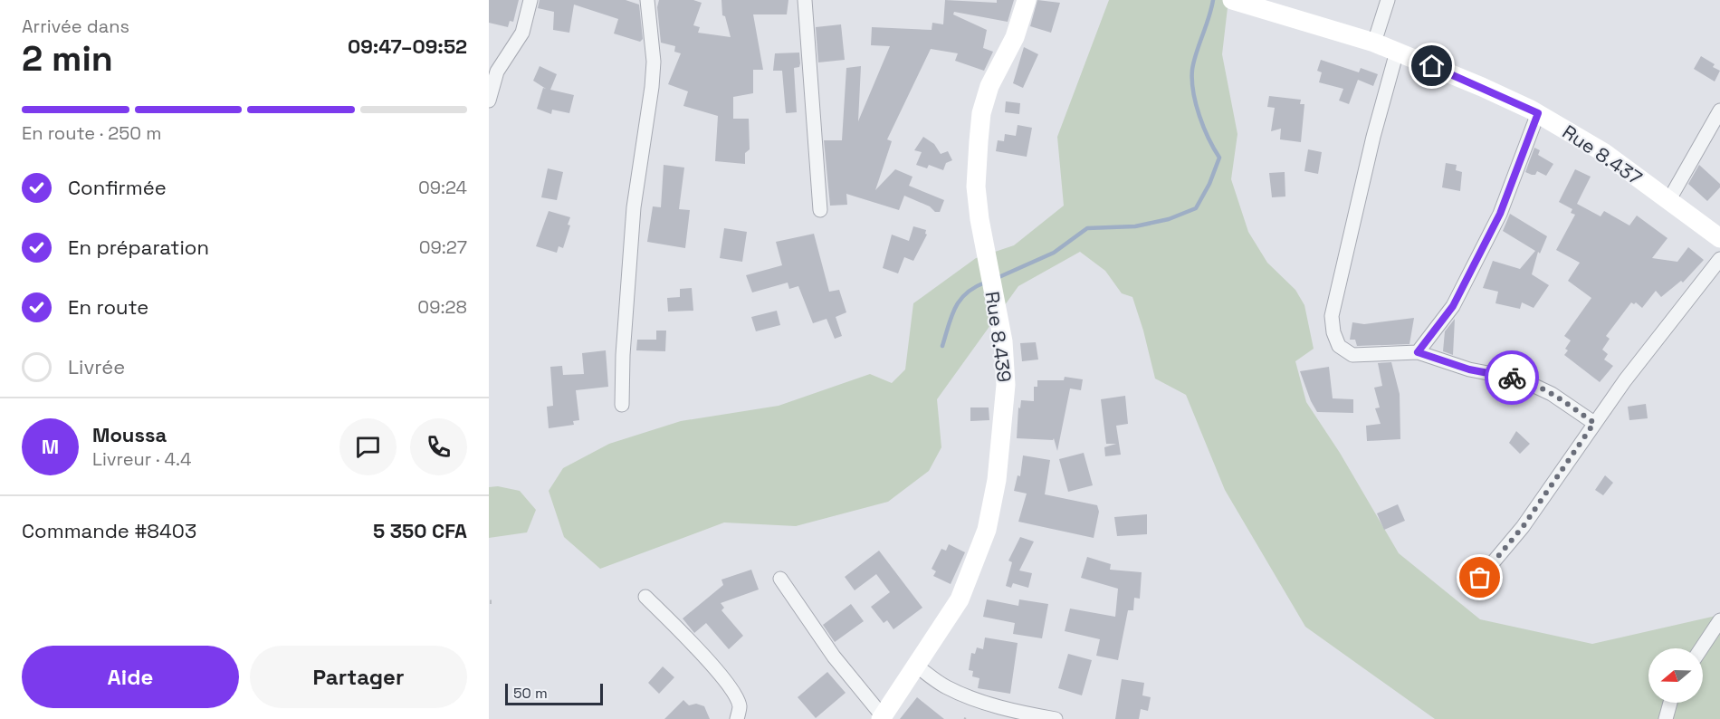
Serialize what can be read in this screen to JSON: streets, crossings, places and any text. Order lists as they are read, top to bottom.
{
  "streets": {
    "street": ["Rue 8.437", "Rue 8.439"]
  },
  "scale_bar": "50 m",
  "north": "left",
  "page": {
    "heading": ["2 min", "Arrivée dans", "09:47–09:52"],
    "panel": [
      "Moussa",
      "Livreur · 4.4",
      "Commande #8403",
      "5 350 CFA"
    ],
    "bar": "En route · 250 m",
    "list": [
      ["Confirmée", "09:24"],
      ["En préparation", "09:27"],
      ["En route", "09:28"],
      "Livrée"
    ],
    "round": "M",
    "buttons": ["Aide", "Partager"],
    "scale": "50 m"
  }
}
